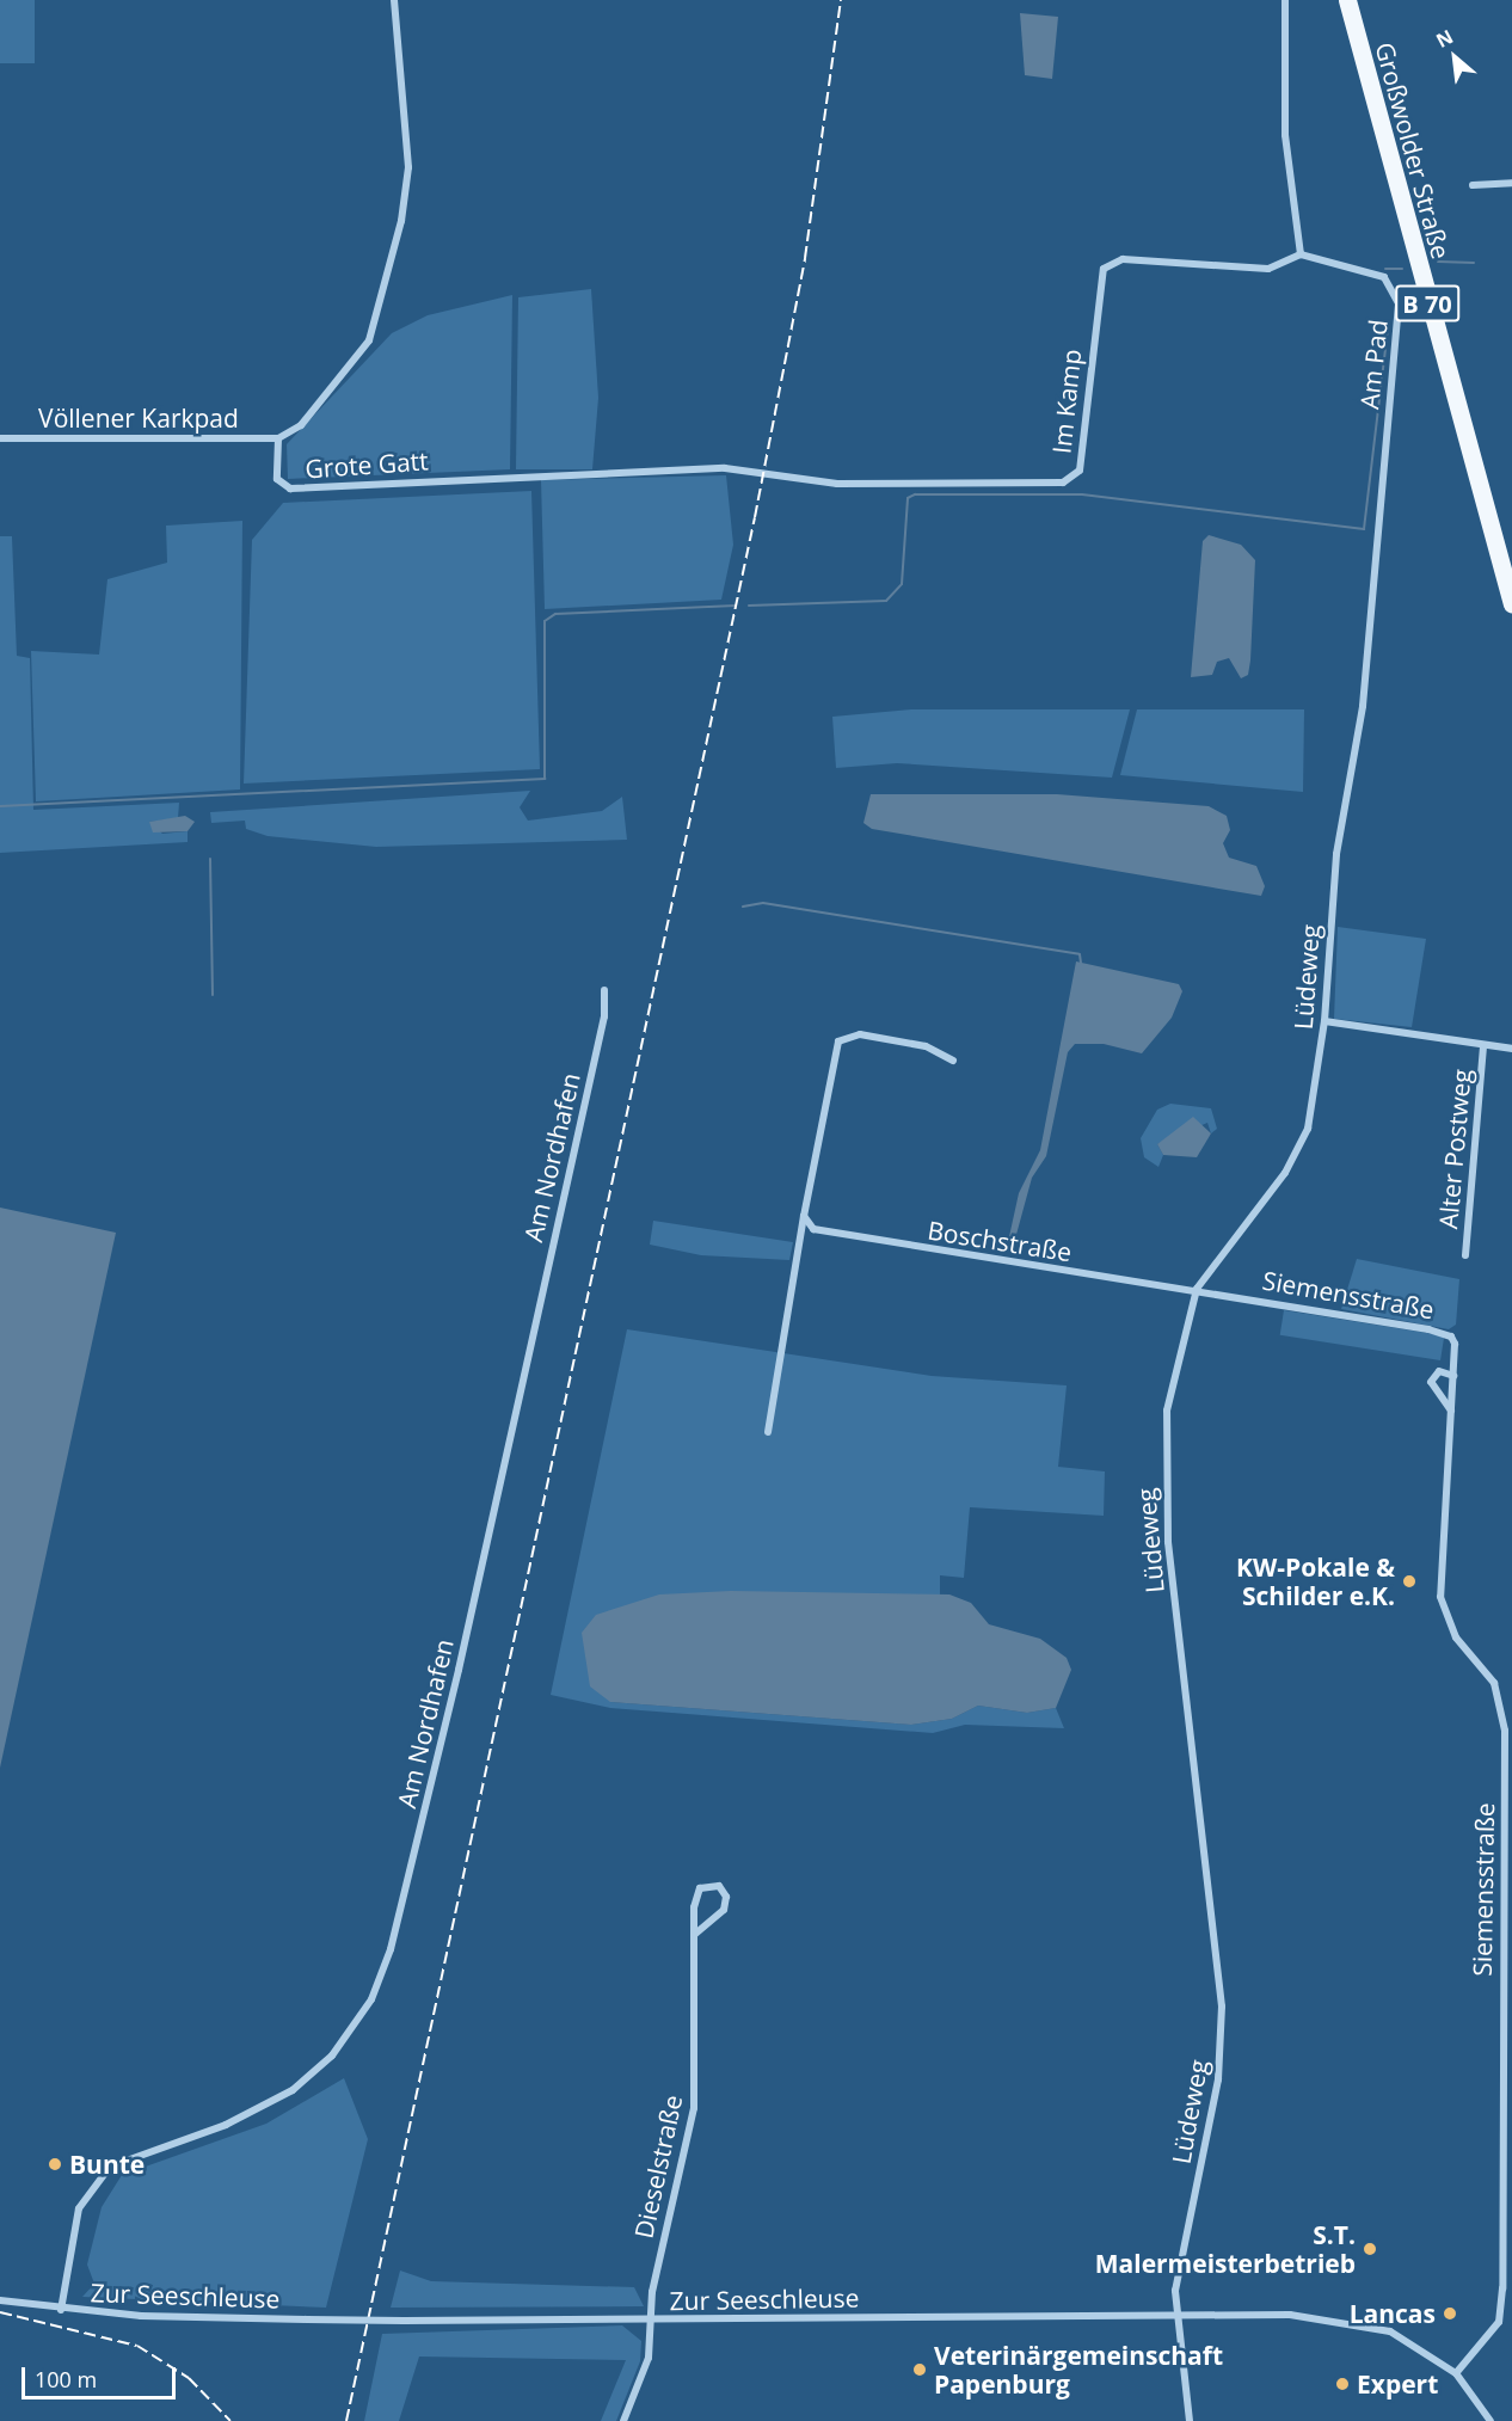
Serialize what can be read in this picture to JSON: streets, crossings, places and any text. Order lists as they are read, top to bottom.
{
  "streets": {
    "main road": ["Großwolder Straße", "B 70"],
    "street": [
      "Am Pad",
      "Im Kamp",
      "Völlener Karkpad",
      "Grote Gatt",
      "Lüdeweg",
      "Alter Postweg",
      "Am Nordhafen",
      "Boschstraße",
      "Siemensstraße",
      "Dieselstraße",
      "Zur Seeschleuse"
    ]
  },
  "crossings": [
    ["Am Pad", "Im Kamp"],
    ["Am Pad", "Lüdeweg"],
    ["Im Kamp", "Grote Gatt"],
    ["Völlener Karkpad", "Grote Gatt"],
    ["Lüdeweg", "Alter Postweg"],
    ["Lüdeweg", "Boschstraße"],
    ["Lüdeweg", "Siemensstraße"],
    ["Lüdeweg", "Zur Seeschleuse"],
    ["Am Nordhafen", "Zur Seeschleuse"],
    ["Boschstraße", "Siemensstraße"],
    ["Siemensstraße", "Zur Seeschleuse"],
    ["Dieselstraße", "Zur Seeschleuse"]
  ],
  "places": [
    "KW-Pokale & Schilder e.K.",
    "Bunte",
    "S.T. Malermeisterbetrieb",
    "Lancas",
    "Veterinärgemeinschaft Papenburg",
    "Expert"
  ],
  "scale_bar": "100 m",
  "north": "top left"
}
